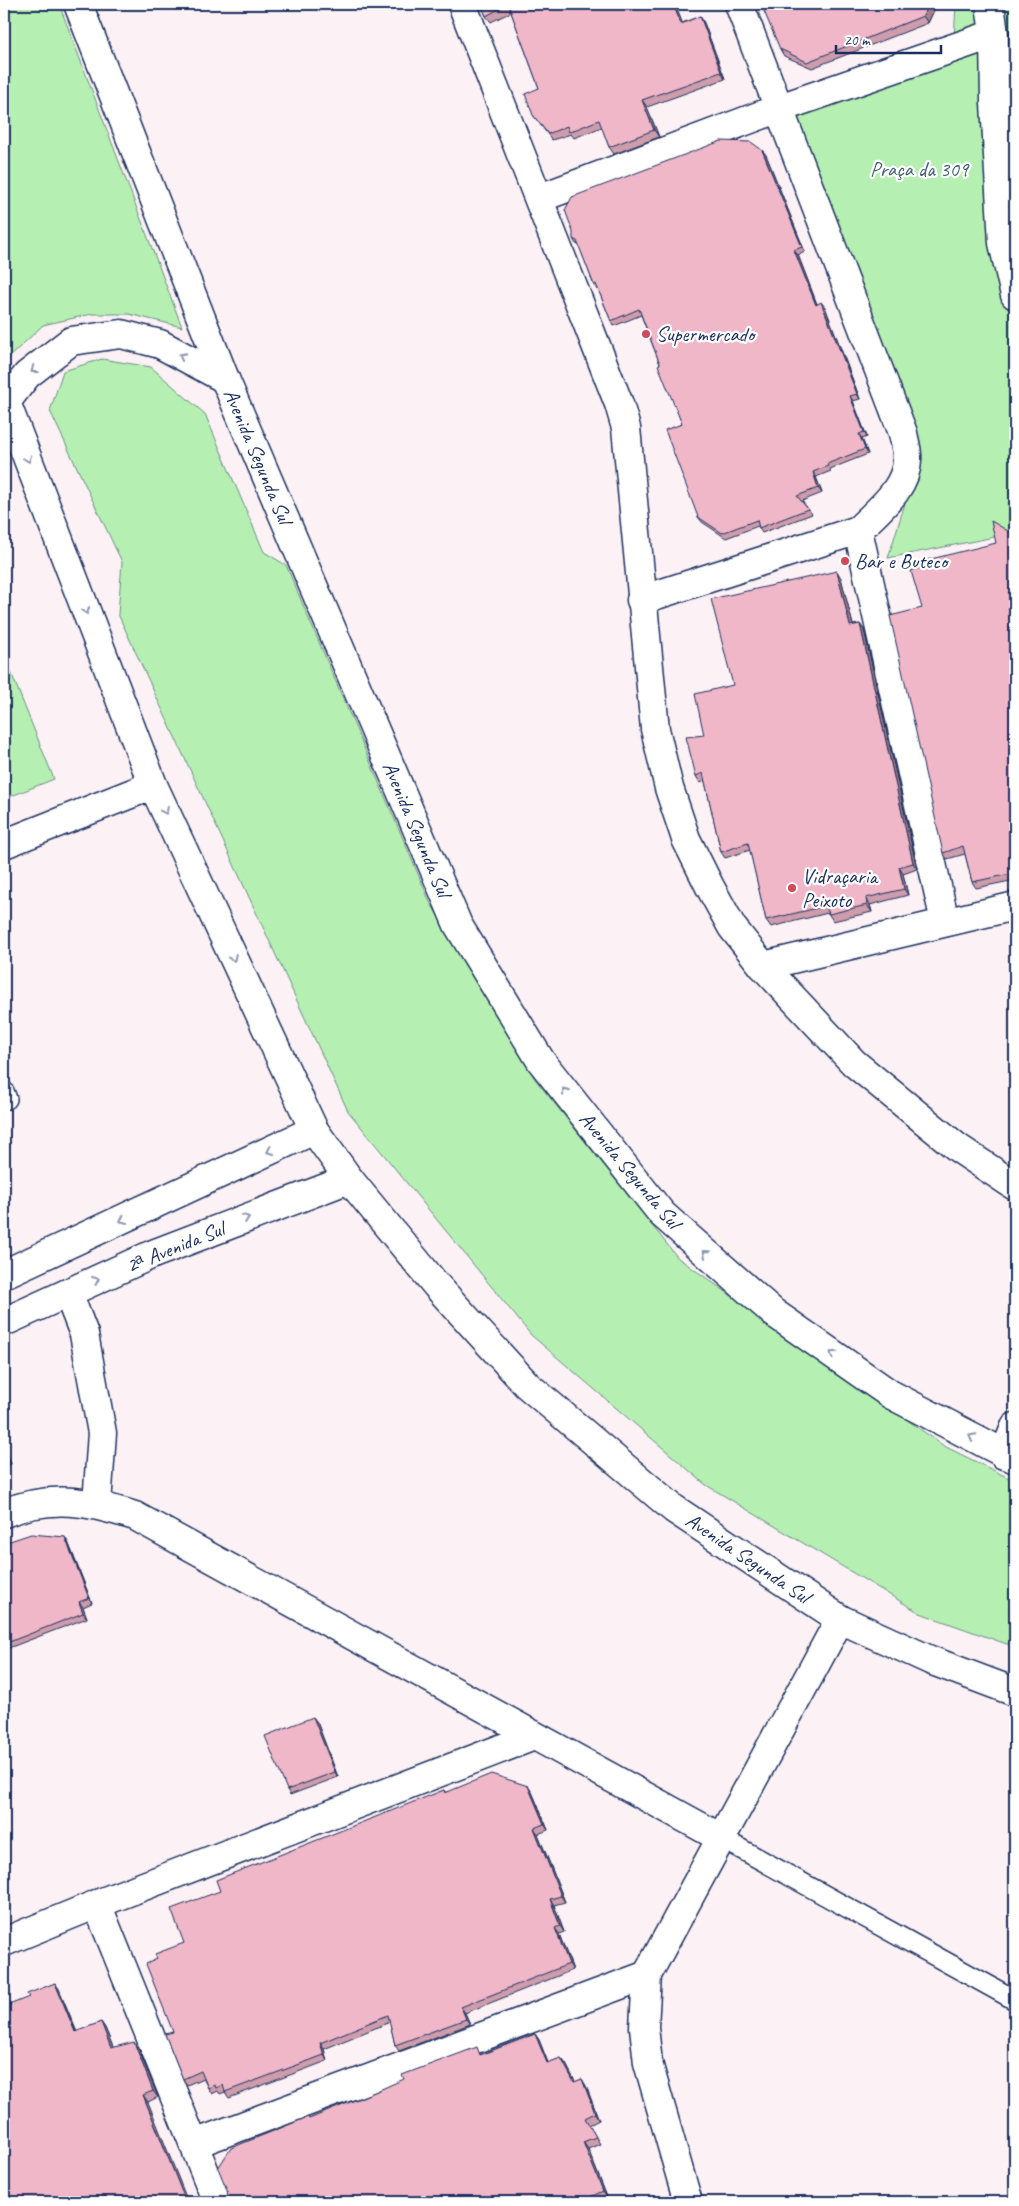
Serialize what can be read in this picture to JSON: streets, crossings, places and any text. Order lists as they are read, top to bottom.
{
  "streets": {
    "street": ["Avenida Segunda Sul", "2ᵃ Avenida Sul"]
  },
  "crossings": [
    ["Avenida Segunda Sul", "2ᵃ Avenida Sul"]
  ],
  "parks": ["Praça da 309"],
  "places": ["Supermercado", "Bar e Buteco", "Vidraçaria Peixoto"],
  "scale_bar": "20 m"
}
